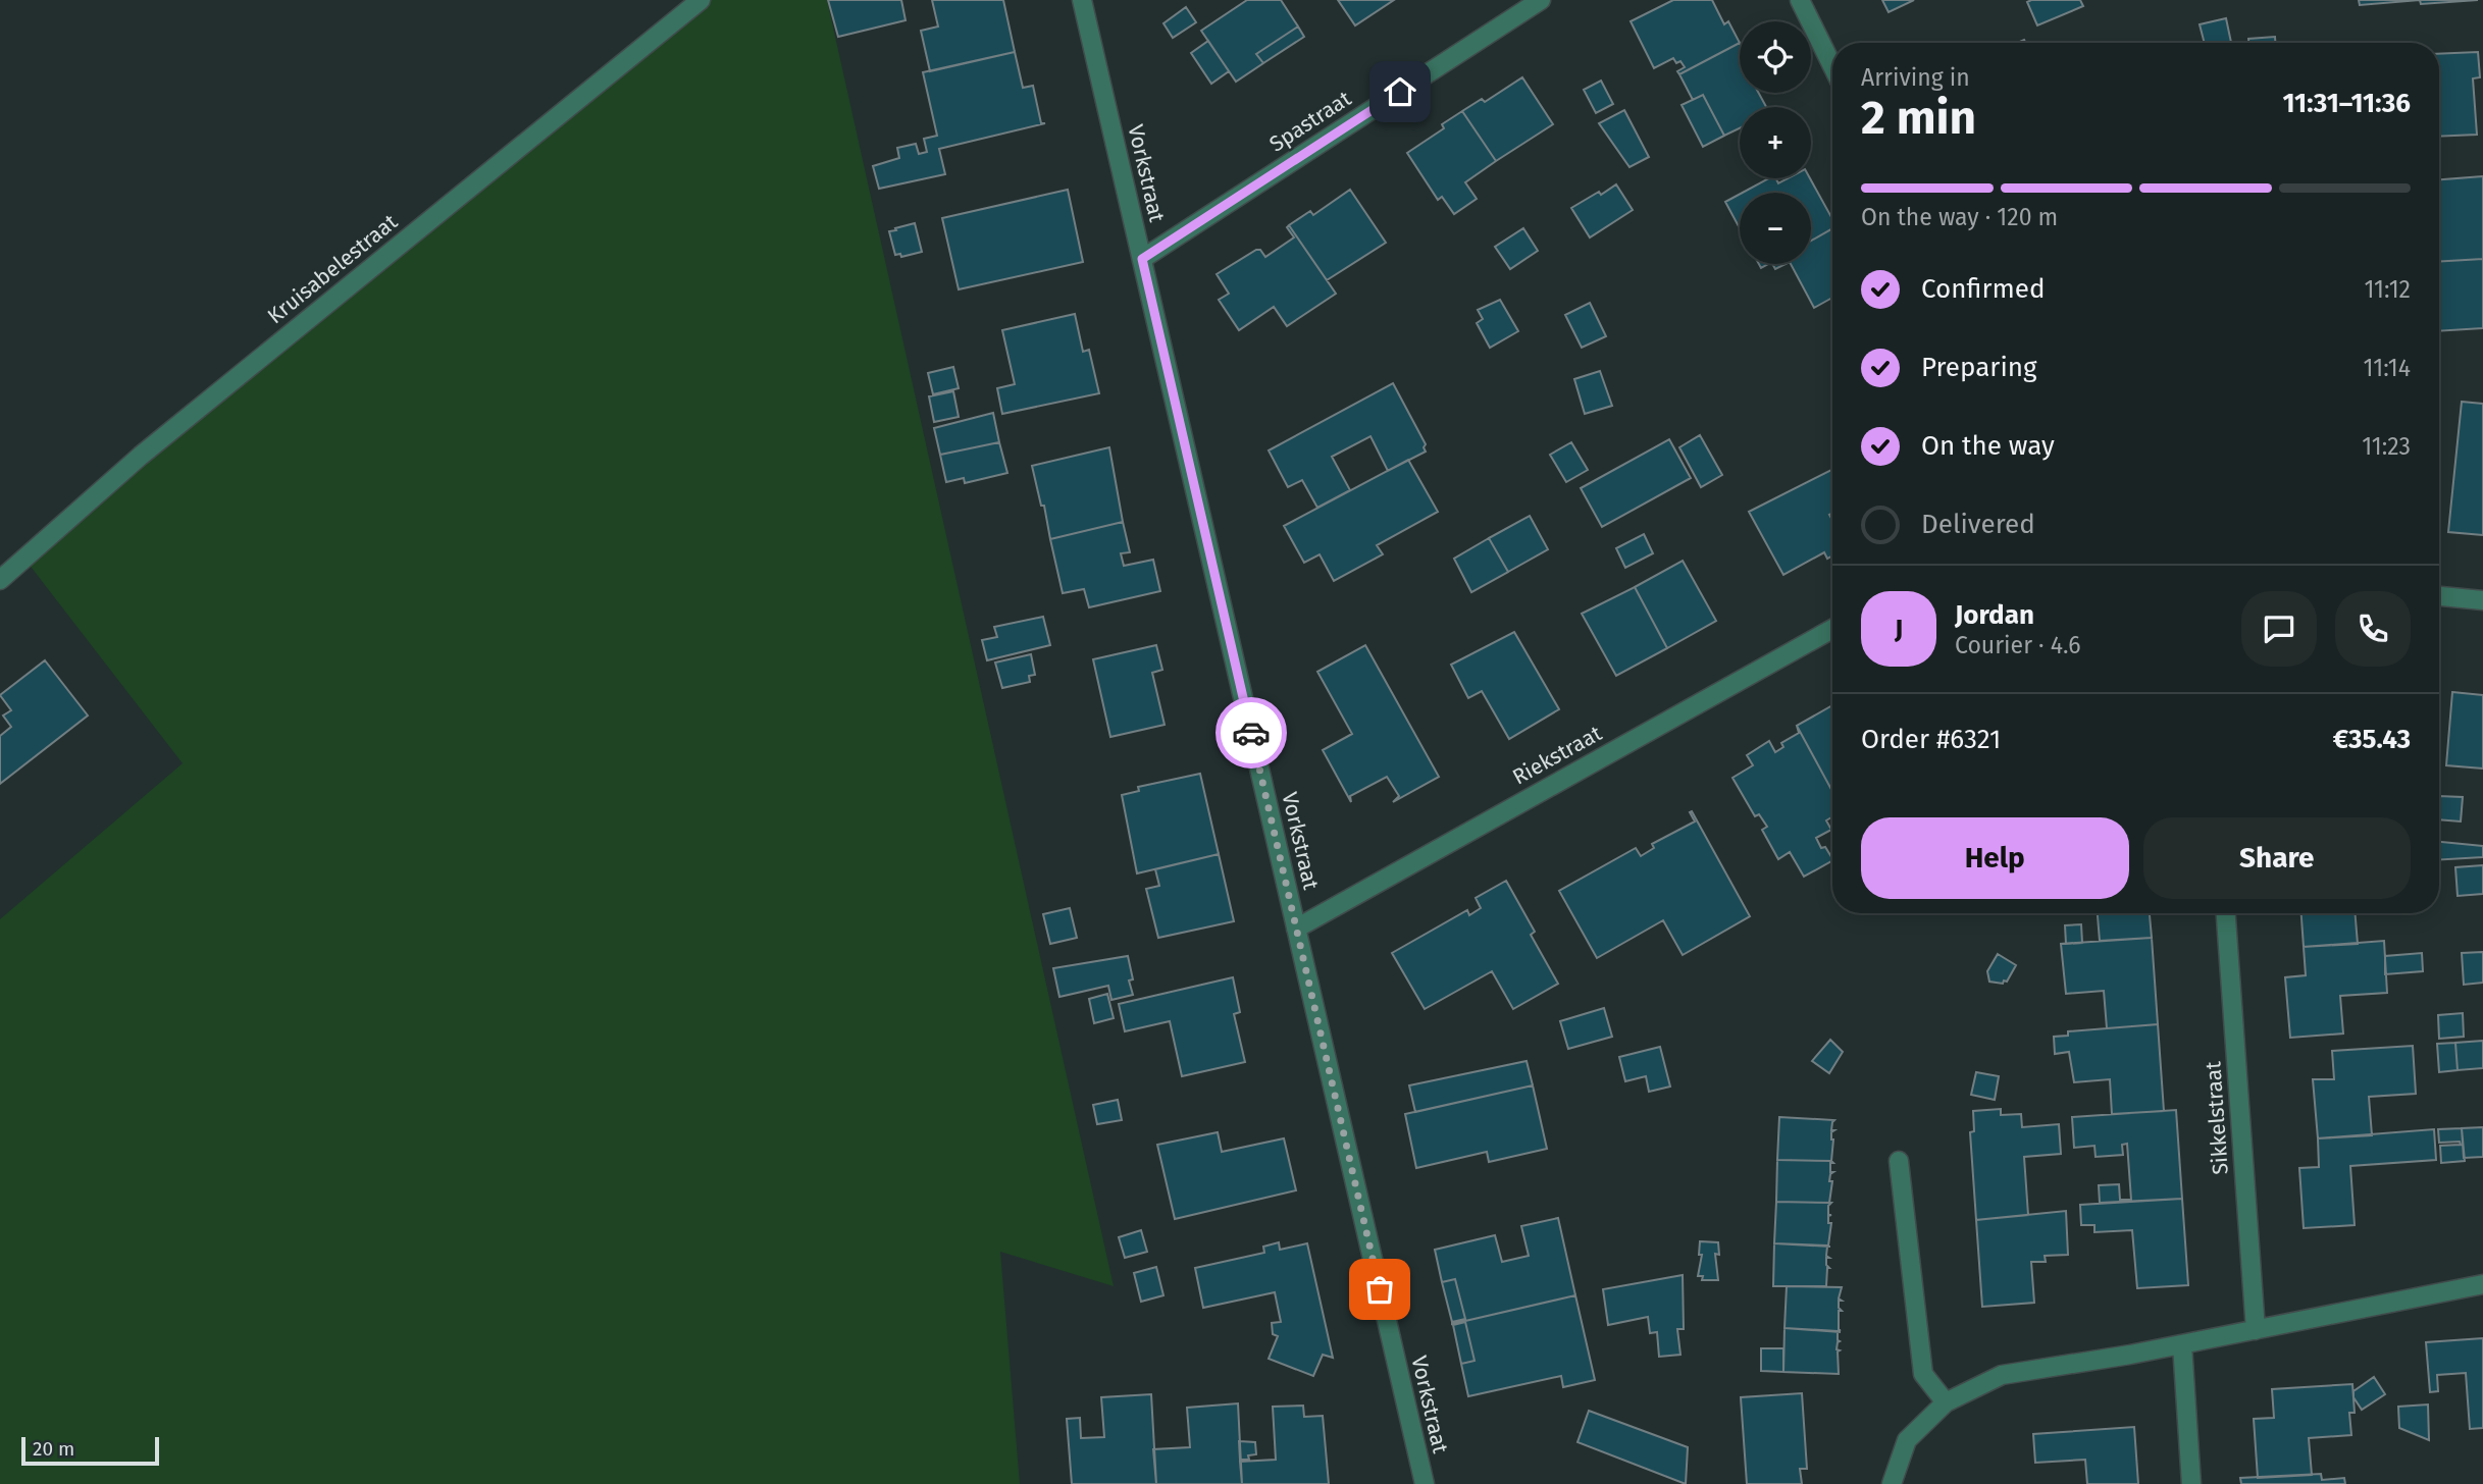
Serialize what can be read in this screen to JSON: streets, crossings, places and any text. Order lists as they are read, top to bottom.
{
  "streets": {
    "street": [
      "Spastraat",
      "Vorkstraat",
      "Kruisabelestraat",
      "Riekstraat",
      "Sikkelstraat"
    ]
  },
  "crossings": [
    ["Spastraat", "Vorkstraat"],
    ["Vorkstraat", "Riekstraat"]
  ],
  "scale_bar": "20 m",
  "page": {
    "map_buttons": ["+", "−"],
    "heading": ["2 min", "Arriving in", "11:31–11:36"],
    "panel": [
      "Jordan",
      "Courier · 4.6",
      "Order #6321",
      "€35.43"
    ],
    "bar": "On the way · 120 m",
    "list": [
      ["Confirmed", "11:12"],
      ["Preparing", "11:14"],
      ["On the way", "11:23"],
      "Delivered"
    ],
    "round": "J",
    "buttons": ["Help", "Share"],
    "scale": "20 m"
  }
}
